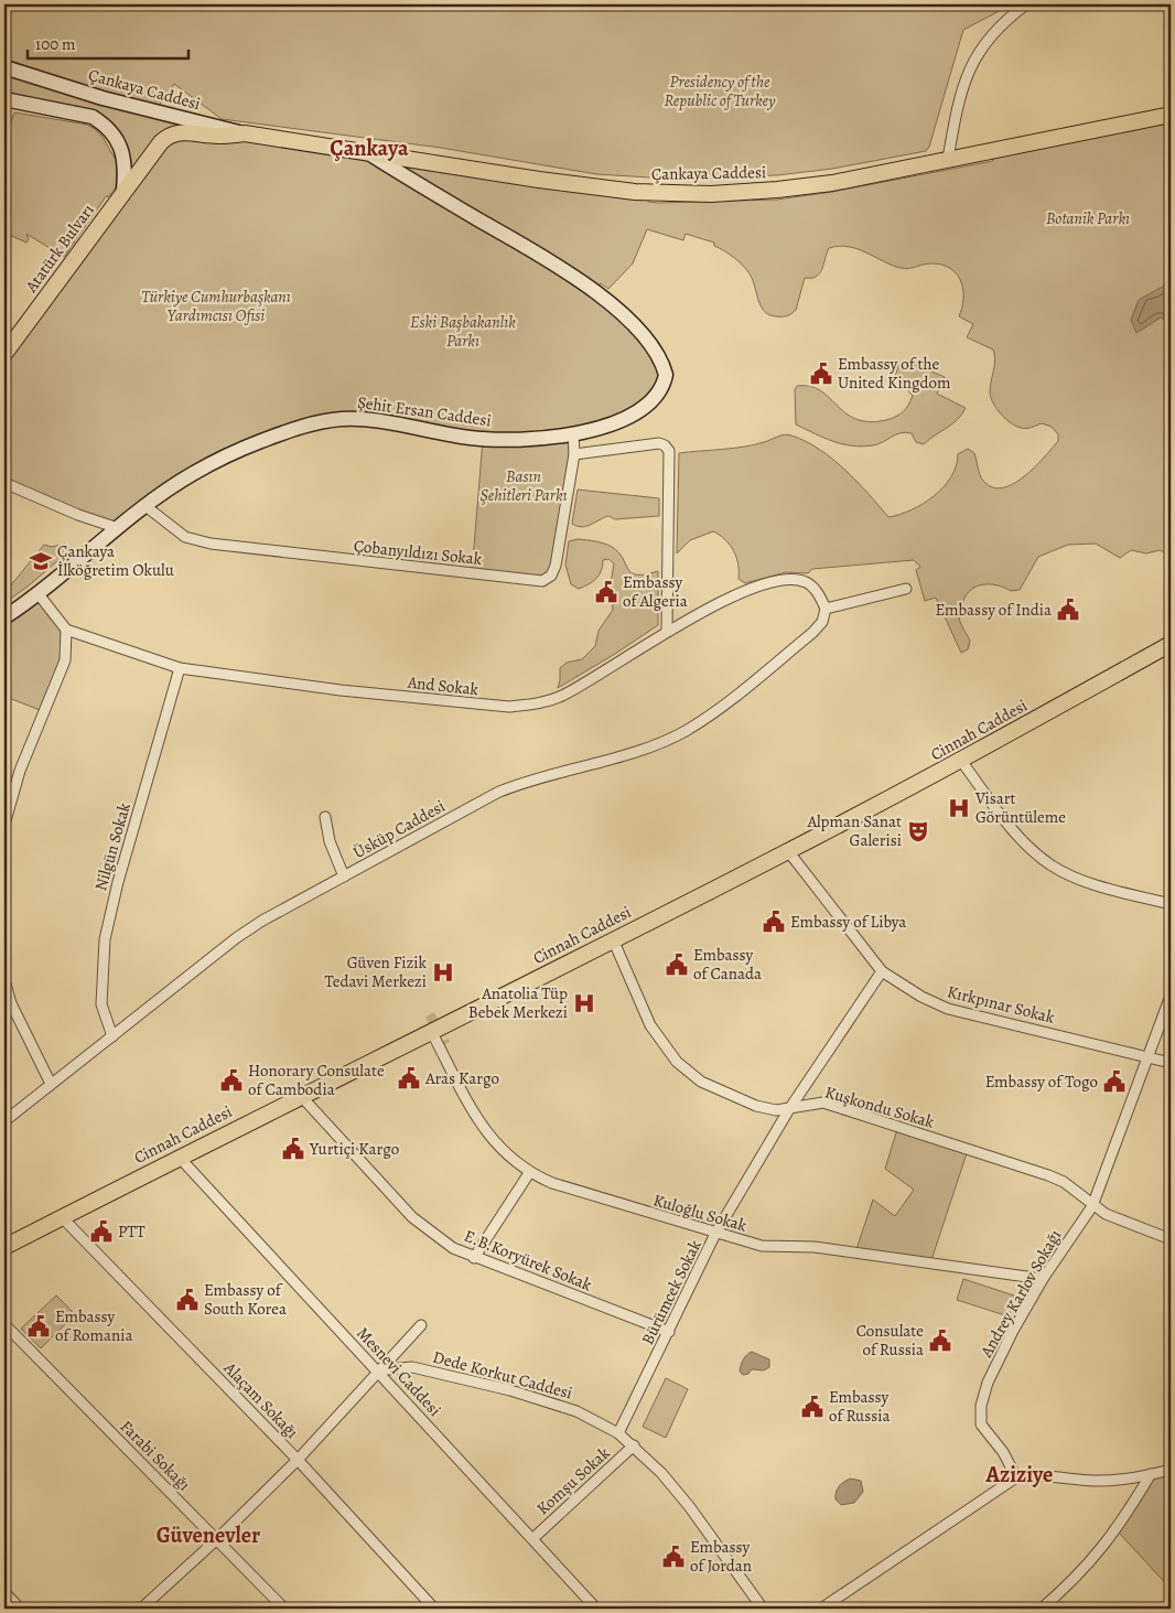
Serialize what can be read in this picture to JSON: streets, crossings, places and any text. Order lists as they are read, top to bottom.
{
  "streets": {
    "main road": [
      "Çankaya Caddesi",
      "Atatürk Bulvarı",
      "Şehit Ersan Caddesi",
      "Cinnah Caddesi"
    ],
    "street": [
      "Çobanyıldızı Sokak",
      "And Sokak",
      "Üsküp Caddesi",
      "Nilgün Sokak",
      "Kırkpınar Sokak",
      "Kuşkondu Sokak",
      "Kuloğlu Sokak",
      "E.B.Koryürek Sokak",
      "Bürümcek Sokak",
      "Andrey Karlov Sokağı",
      "Mesnevi Caddesi",
      "Dede Korkut Caddesi",
      "Alaçam Sokağı",
      "Farabi Sokağı",
      "Komşu Sokak"
    ]
  },
  "crossings": [
    ["Çankaya Caddesi", "Atatürk Bulvarı"],
    ["Çankaya Caddesi", "Şehit Ersan Caddesi"],
    ["Şehit Ersan Caddesi", "Çobanyıldızı Sokak"],
    ["And Sokak", "Üsküp Caddesi"],
    ["And Sokak", "Nilgün Sokak"],
    ["Cinnah Caddesi", "Kırkpınar Sokak"],
    ["Cinnah Caddesi", "Kuşkondu Sokak"],
    ["Cinnah Caddesi", "Kuloğlu Sokak"],
    ["Cinnah Caddesi", "E.B.Koryürek Sokak"],
    ["Cinnah Caddesi", "Mesnevi Caddesi"],
    ["Cinnah Caddesi", "Alaçam Sokağı"],
    ["Üsküp Caddesi", "Nilgün Sokak"],
    ["Kırkpınar Sokak", "Bürümcek Sokak"],
    ["Kırkpınar Sokak", "Andrey Karlov Sokağı"],
    ["Kuşkondu Sokak", "Bürümcek Sokak"],
    ["Kuşkondu Sokak", "Andrey Karlov Sokağı"],
    ["Kuloğlu Sokak", "Bürümcek Sokak"],
    ["Kuloğlu Sokak", "Andrey Karlov Sokağı"],
    ["E.B.Koryürek Sokak", "Bürümcek Sokak"],
    ["Bürümcek Sokak", "Dede Korkut Caddesi"],
    ["Mesnevi Caddesi", "Dede Korkut Caddesi"],
    ["Mesnevi Caddesi", "Komşu Sokak"],
    ["Dede Korkut Caddesi", "Komşu Sokak"]
  ],
  "districts": ["Çankaya", "Aziziye", "Güvenevler"],
  "parks": [
    "Presidency of the Republic of Turkey",
    "Botanik Parkı",
    "Türkiye Cumhurbaşkanı Yardımcısı Ofisi",
    "Eski Başbakanlık Parkı",
    "Basın Şehitleri Parkı"
  ],
  "places": {
    "public building": [
      "Embassy of the United Kingdom",
      "Embassy of Algeria",
      "Embassy of India",
      "Embassy of Libya",
      "Embassy of Canada",
      "Aras Kargo",
      "Honorary Consulate of Cambodia",
      "Embassy of Togo",
      "Yurtiçi Kargo",
      "PTT",
      "Embassy of South Korea",
      "Embassy of Romania",
      "Consulate of Russia",
      "Embassy of Russia",
      "Embassy of Jordan"
    ],
    "school or university": ["Çankaya İlköğretim Okulu"],
    "hospital": ["Visart Görüntüleme", "Güven Fizik Tedavi Merkezi", "Anatolia Tüp Bebek Merkezi"],
    "theatre": ["Alpman Sanat Galerisi"]
  },
  "scale_bar": "100 m"
}
